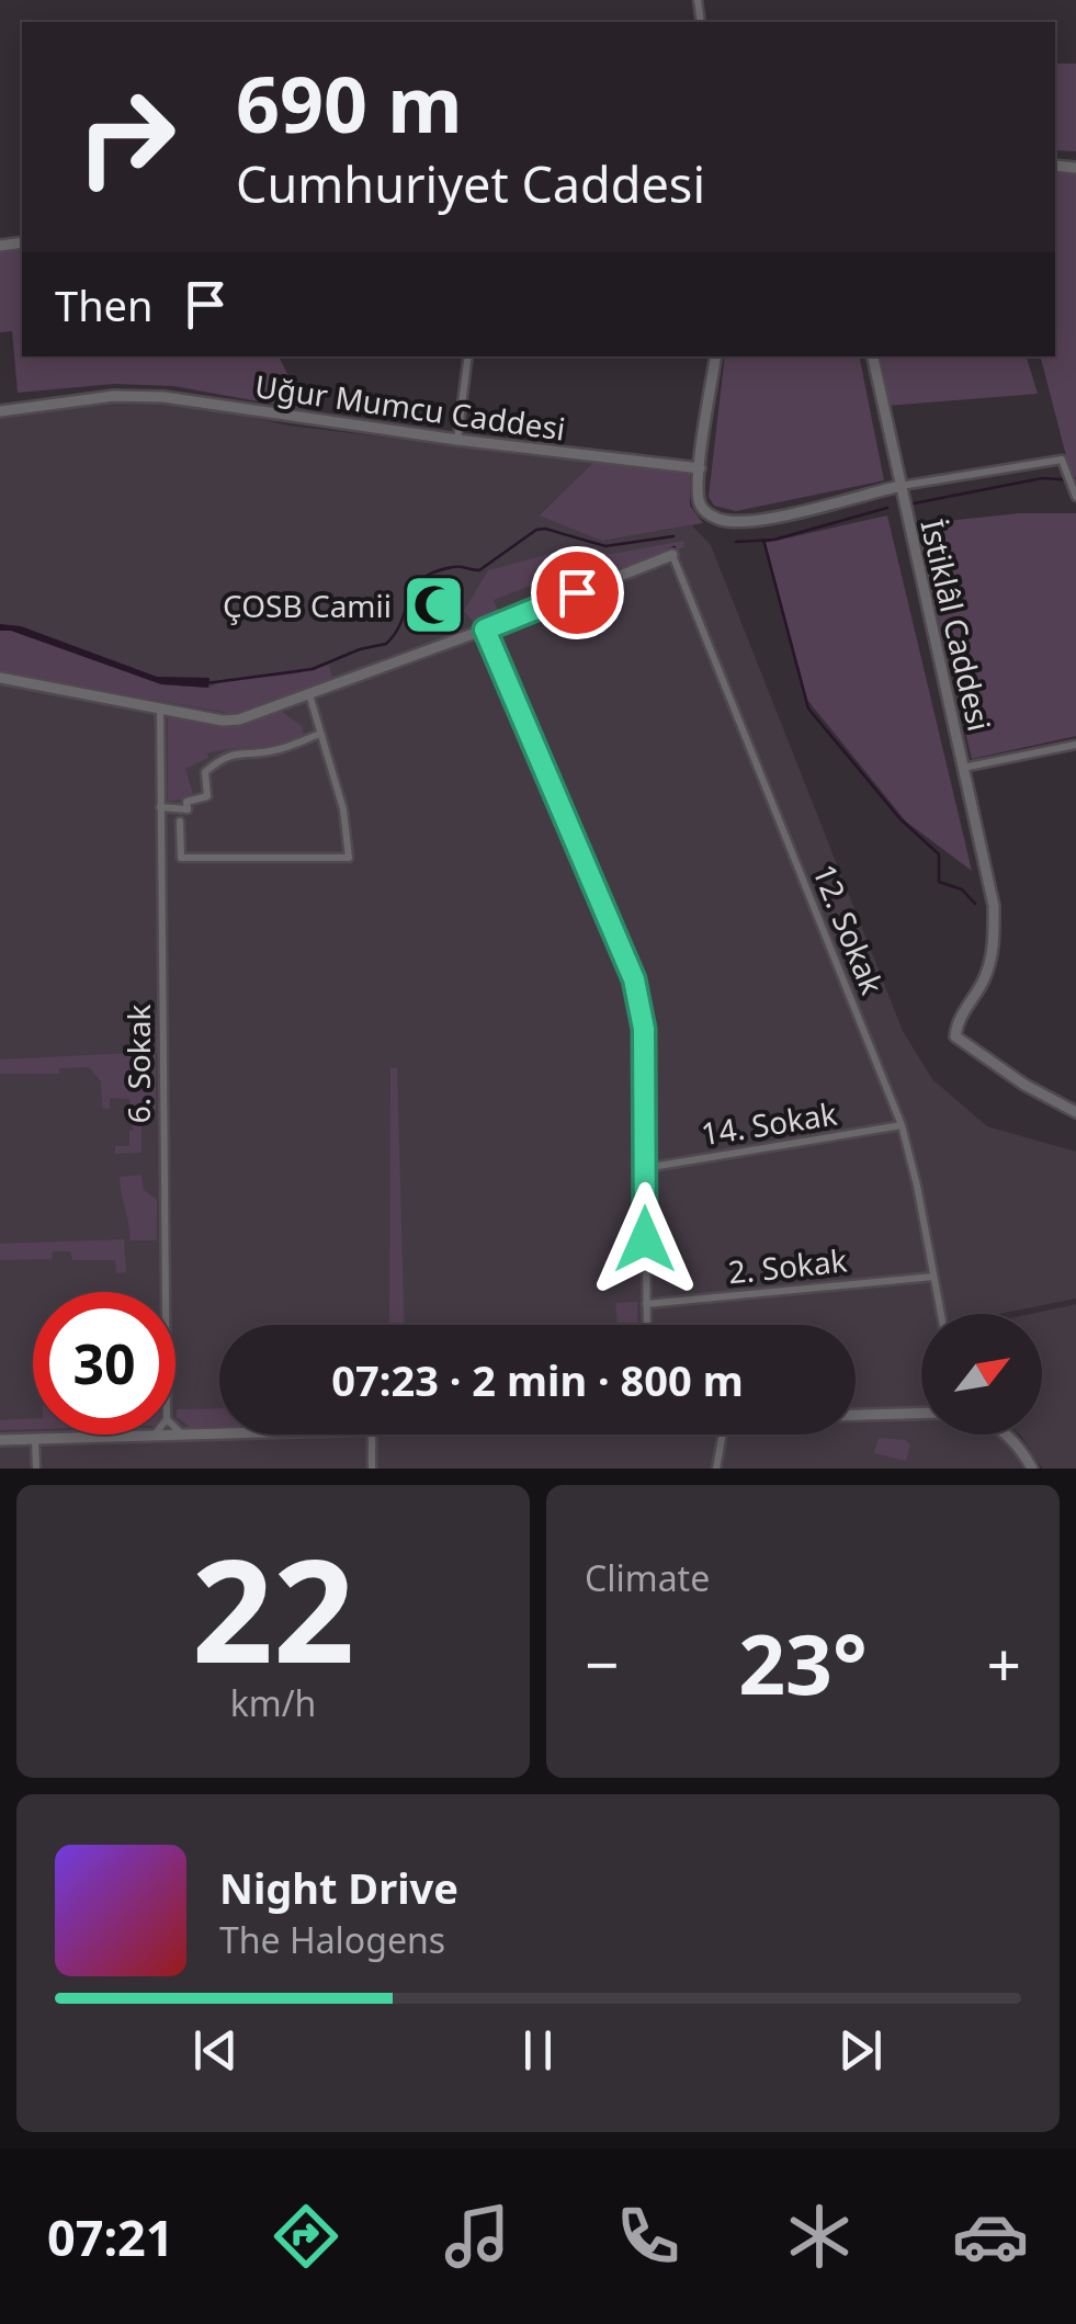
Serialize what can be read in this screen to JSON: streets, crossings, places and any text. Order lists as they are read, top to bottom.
{
  "streets": {
    "street": [
      "Uğur Mumcu Caddesi",
      "İstiklâl Caddesi",
      "12. Sokak",
      "6. Sokak",
      "14. Sokak",
      "2. Sokak"
    ]
  },
  "crossings": [
    ["12. Sokak", "14. Sokak"],
    ["12. Sokak", "2. Sokak"]
  ],
  "places": {
    "mosque": ["ÇOSB Camii"]
  },
  "north": "top right",
  "page": {
    "turn": ["690 m", "Cumhuriyet Caddesi"],
    "then": "Then",
    "limit": "30",
    "trip": "07:23 · 2 min · 800 m",
    "tile": [
      ["22", "km/h"],
      "Climate"
    ],
    "heat": ["−", "23°", "+"],
    "song": ["Night Drive", "The Halogens"],
    "tabs": "07:21"
  }
}
